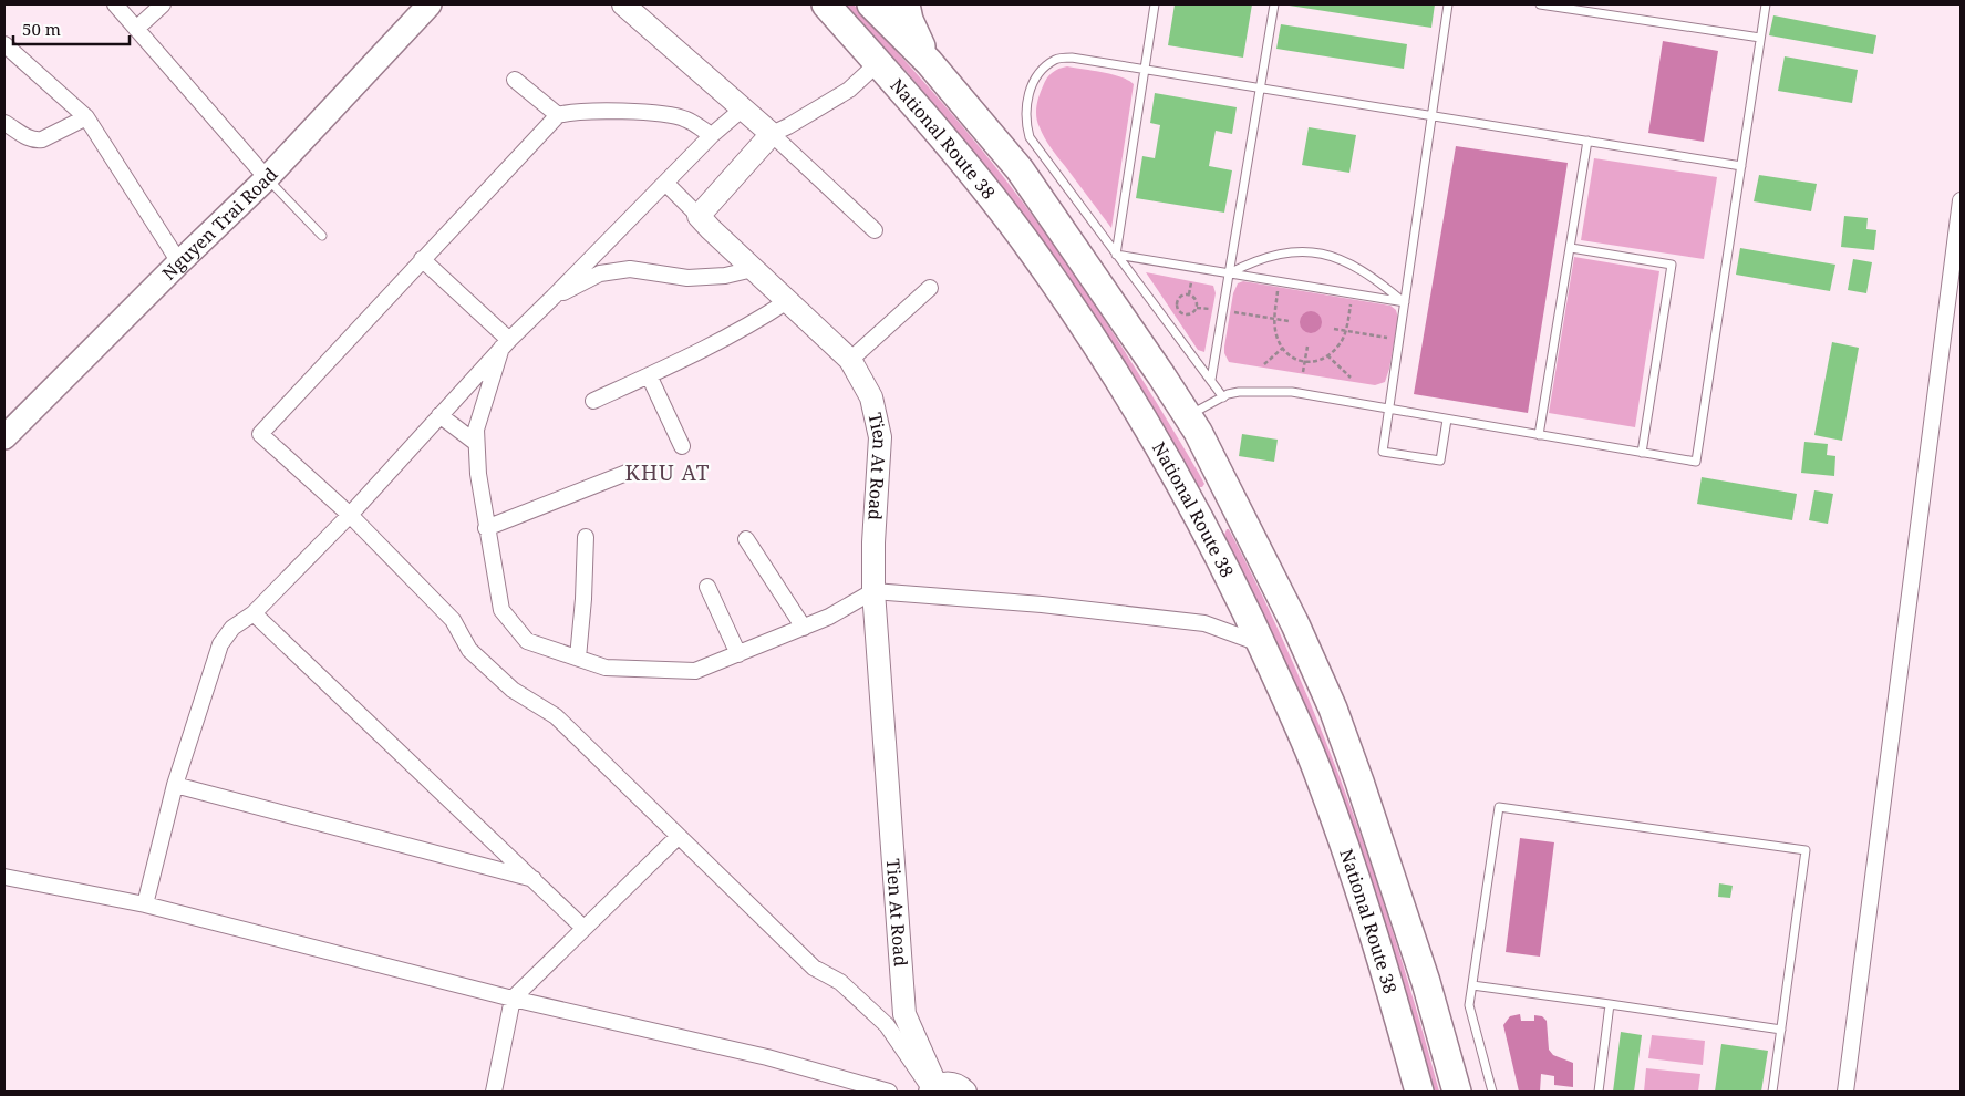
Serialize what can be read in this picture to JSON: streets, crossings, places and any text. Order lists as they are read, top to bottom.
{
  "streets": {
    "highway": ["National Route 38"],
    "main road": ["Nguyen Trai Road"],
    "street": ["Tien At Road"]
  },
  "districts": ["KHU AT"],
  "scale_bar": "50 m"
}
